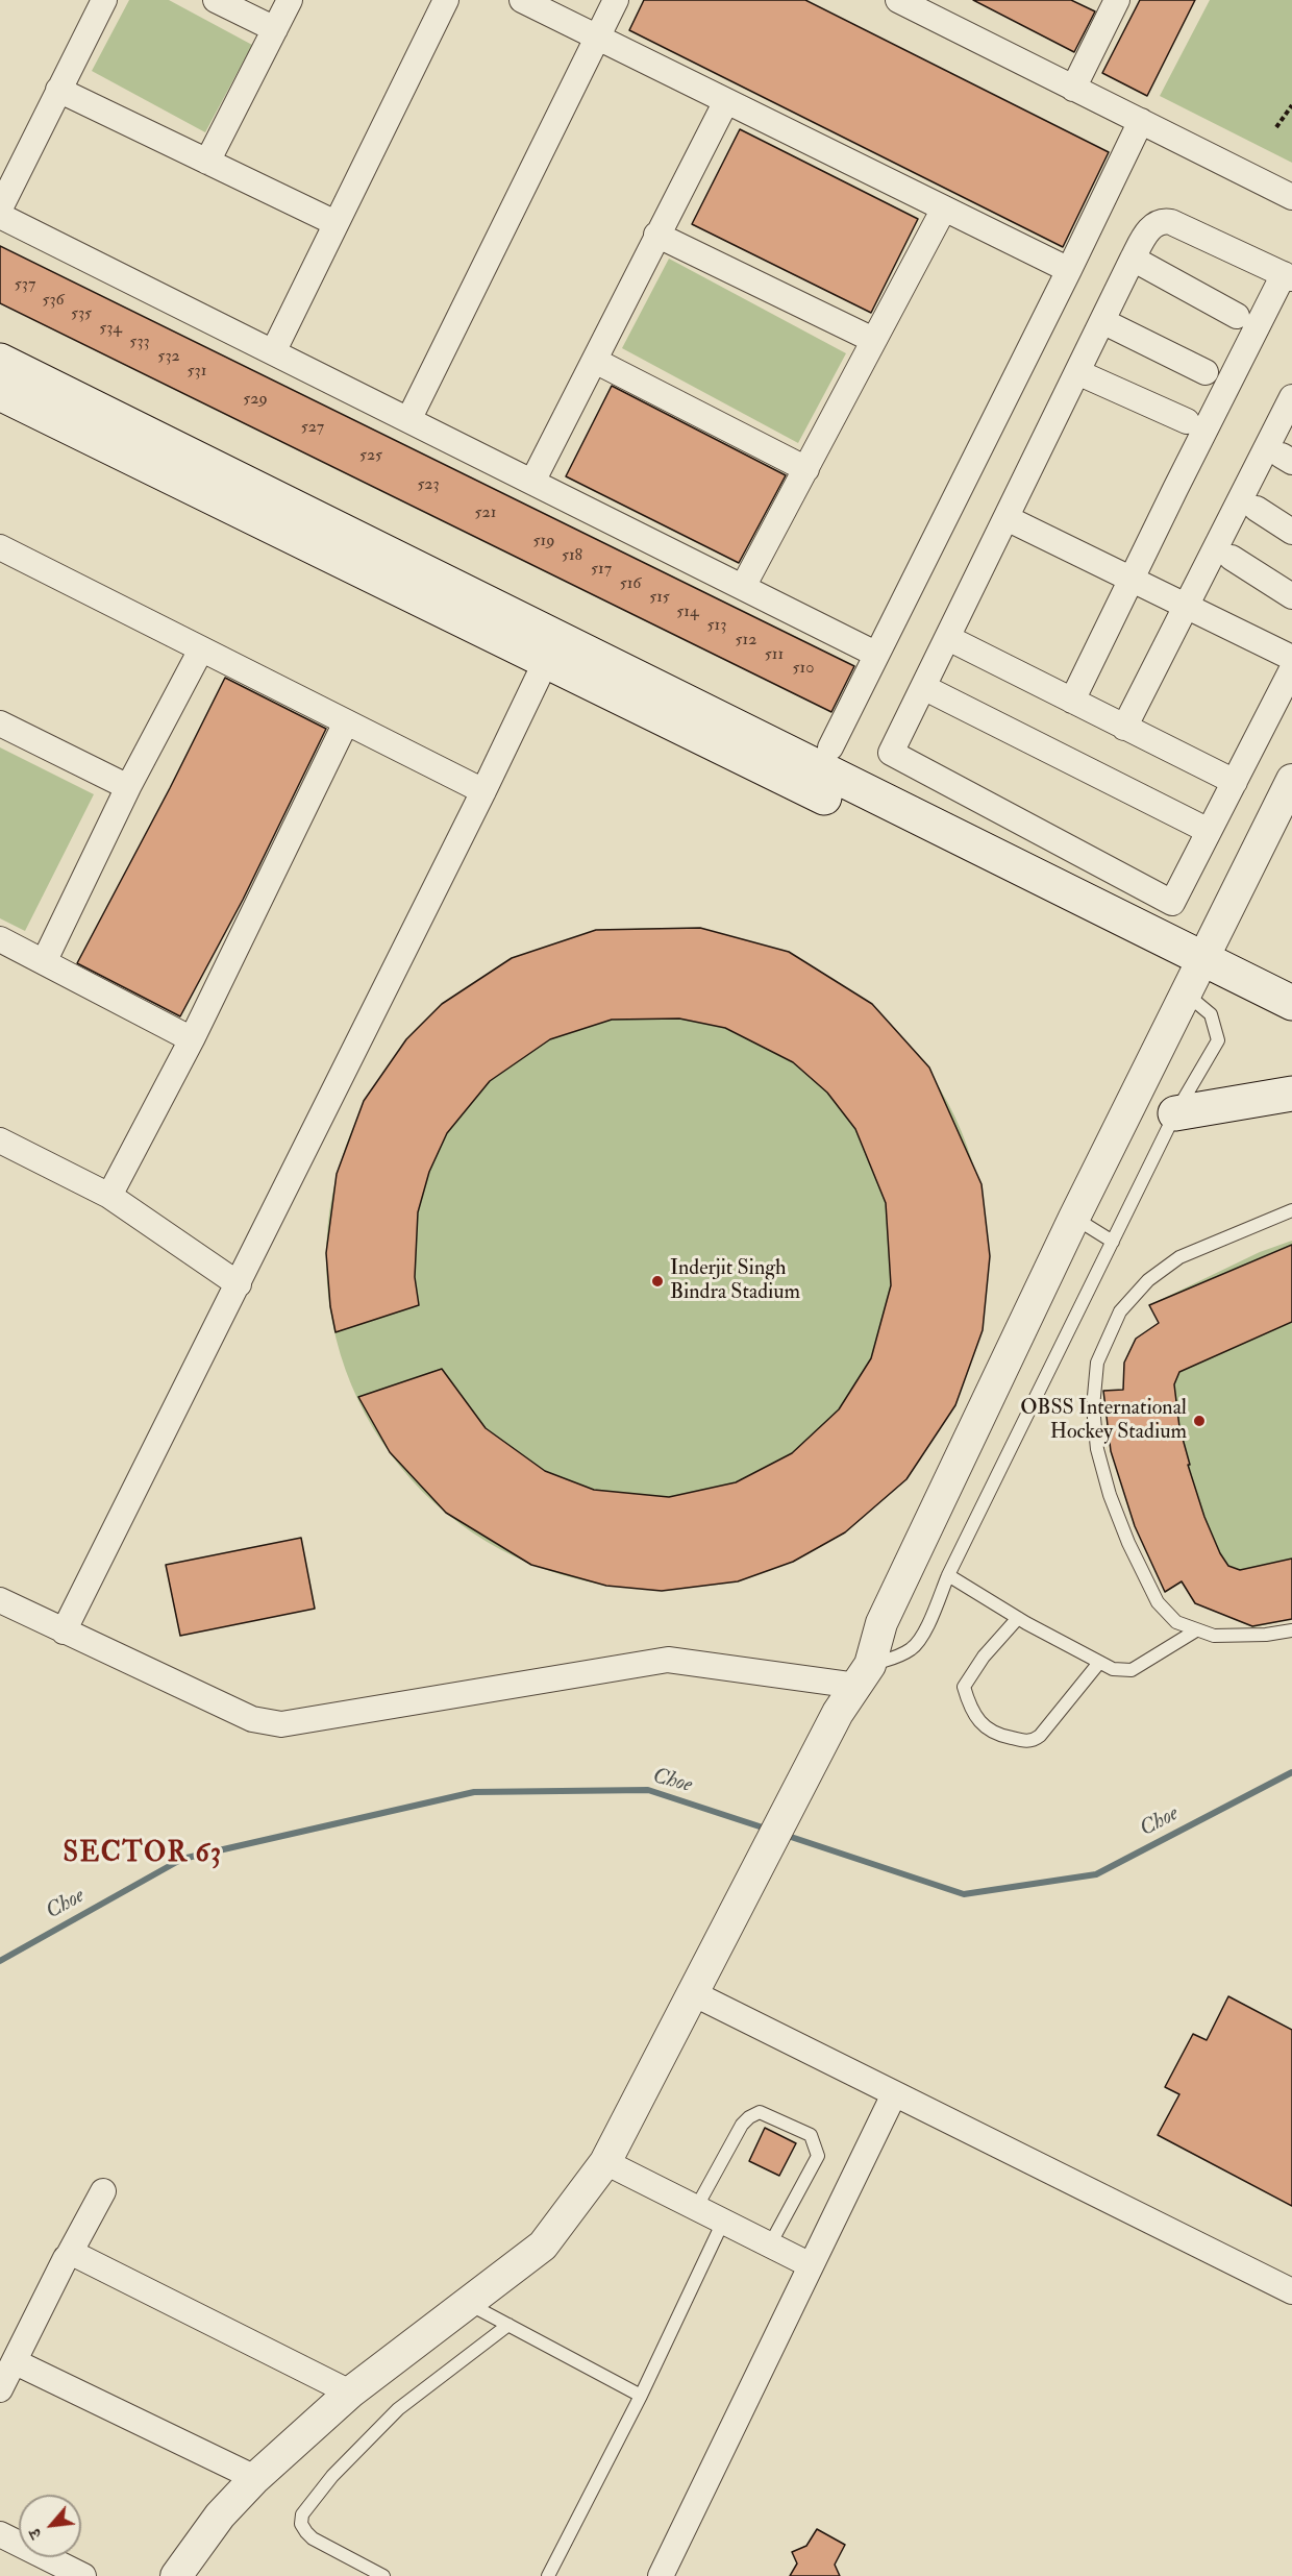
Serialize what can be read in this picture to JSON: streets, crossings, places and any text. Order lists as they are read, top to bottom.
{
  "districts": ["SECTOR 63"],
  "water": ["Choe"],
  "places": ["Inderjit Singh Bindra Stadium", "OBSS International Hockey Stadium"],
  "house_numbers": [
    "537",
    "536",
    "535",
    "534",
    "533",
    "532",
    "531",
    "529",
    "527",
    "525",
    "523",
    "521",
    "519",
    "518",
    "517",
    "516",
    "515",
    "514",
    "513",
    "512",
    "511",
    "510"
  ],
  "north": "bottom left"
}
